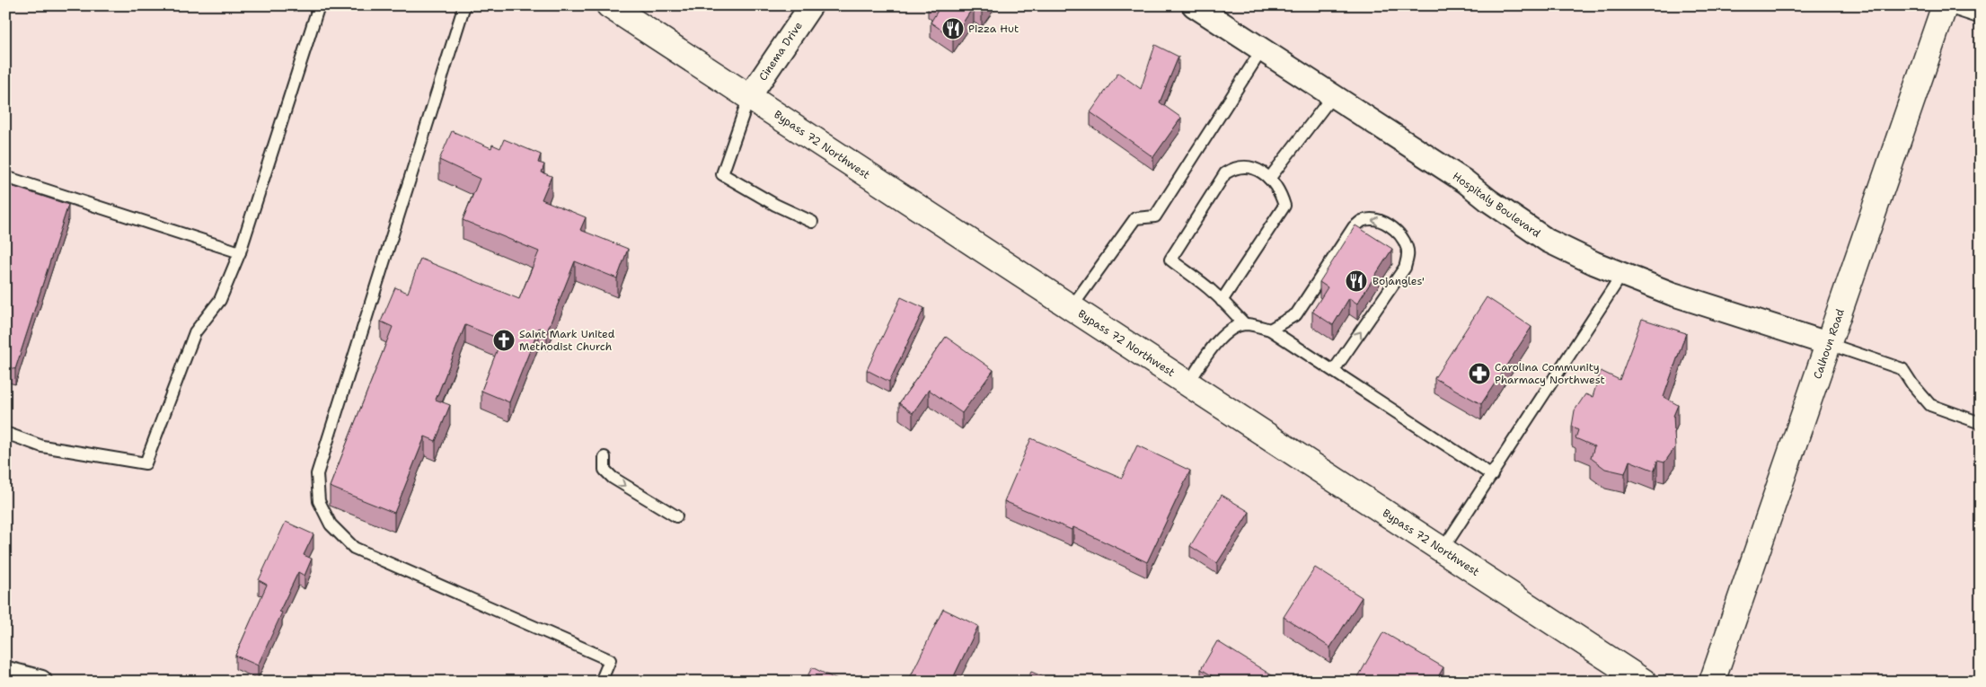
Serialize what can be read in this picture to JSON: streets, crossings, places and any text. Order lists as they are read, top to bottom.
{
  "streets": {
    "main road": ["Bypass 72 Northwest", "Calhoun Road"],
    "street": ["Cinema Drive", "Hospitaly Boulevard"]
  },
  "crossings": [
    ["Cinema Drive", "Bypass 72 Northwest"],
    ["Hospitaly Boulevard", "Calhoun Road"]
  ],
  "places": {
    "restaurant": ["Pizza Hut", "Bojangles'"],
    "church": ["Saint Mark United Methodist Church"],
    "pharmacy": ["Carolina Community Pharmacy Northwest"]
  }
}
